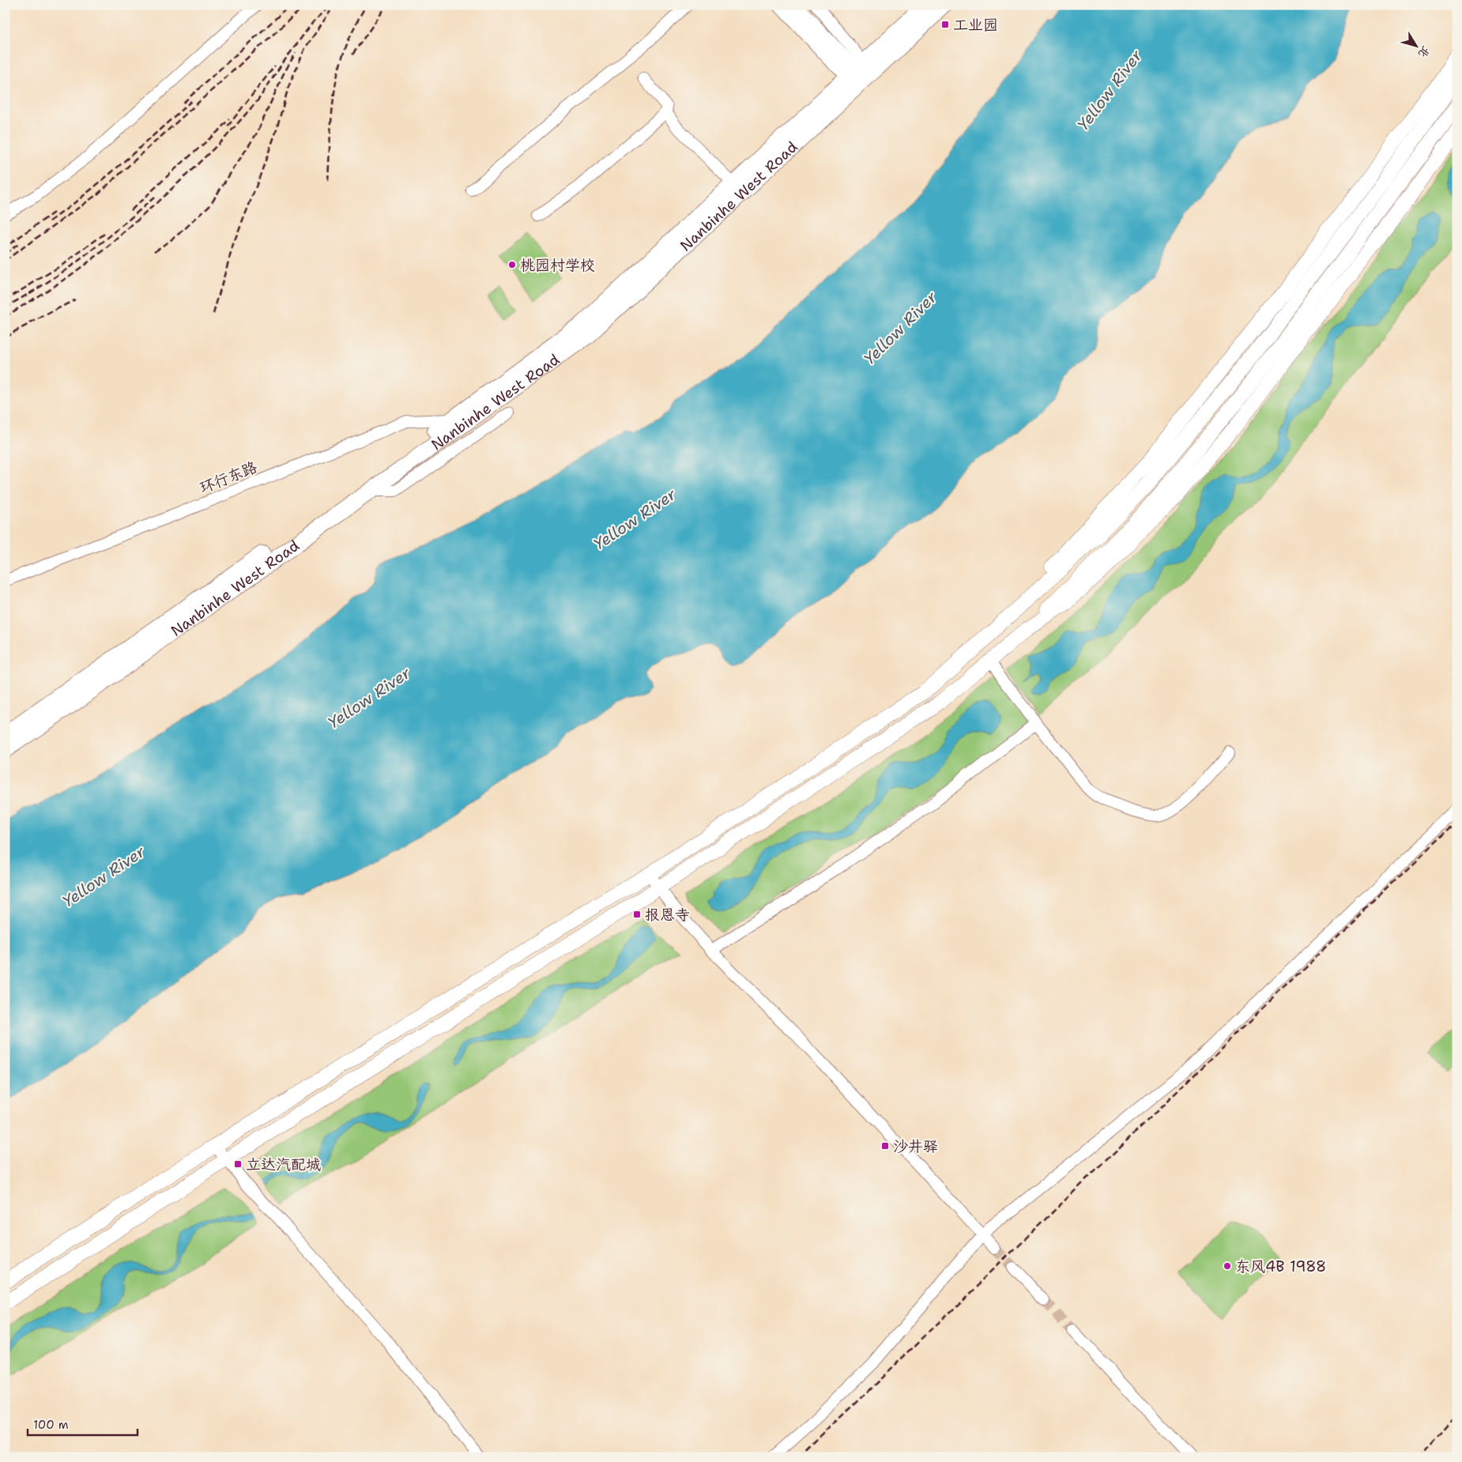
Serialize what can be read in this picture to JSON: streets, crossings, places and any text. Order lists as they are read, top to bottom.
{
  "streets": {
    "highway": ["Nanbinhe West Road"],
    "street": ["环行东路"]
  },
  "crossings": [
    ["Nanbinhe West Road", "环行东路"]
  ],
  "water": ["Yellow River"],
  "places": {
    "transit": [
      "工业园",
      "报恩寺",
      "沙井驿",
      "立达汽配城"
    ],
    "other": ["桃园村学校", "东风4B 1988"]
  },
  "scale_bar": "100 m",
  "north": "bottom right"
}
